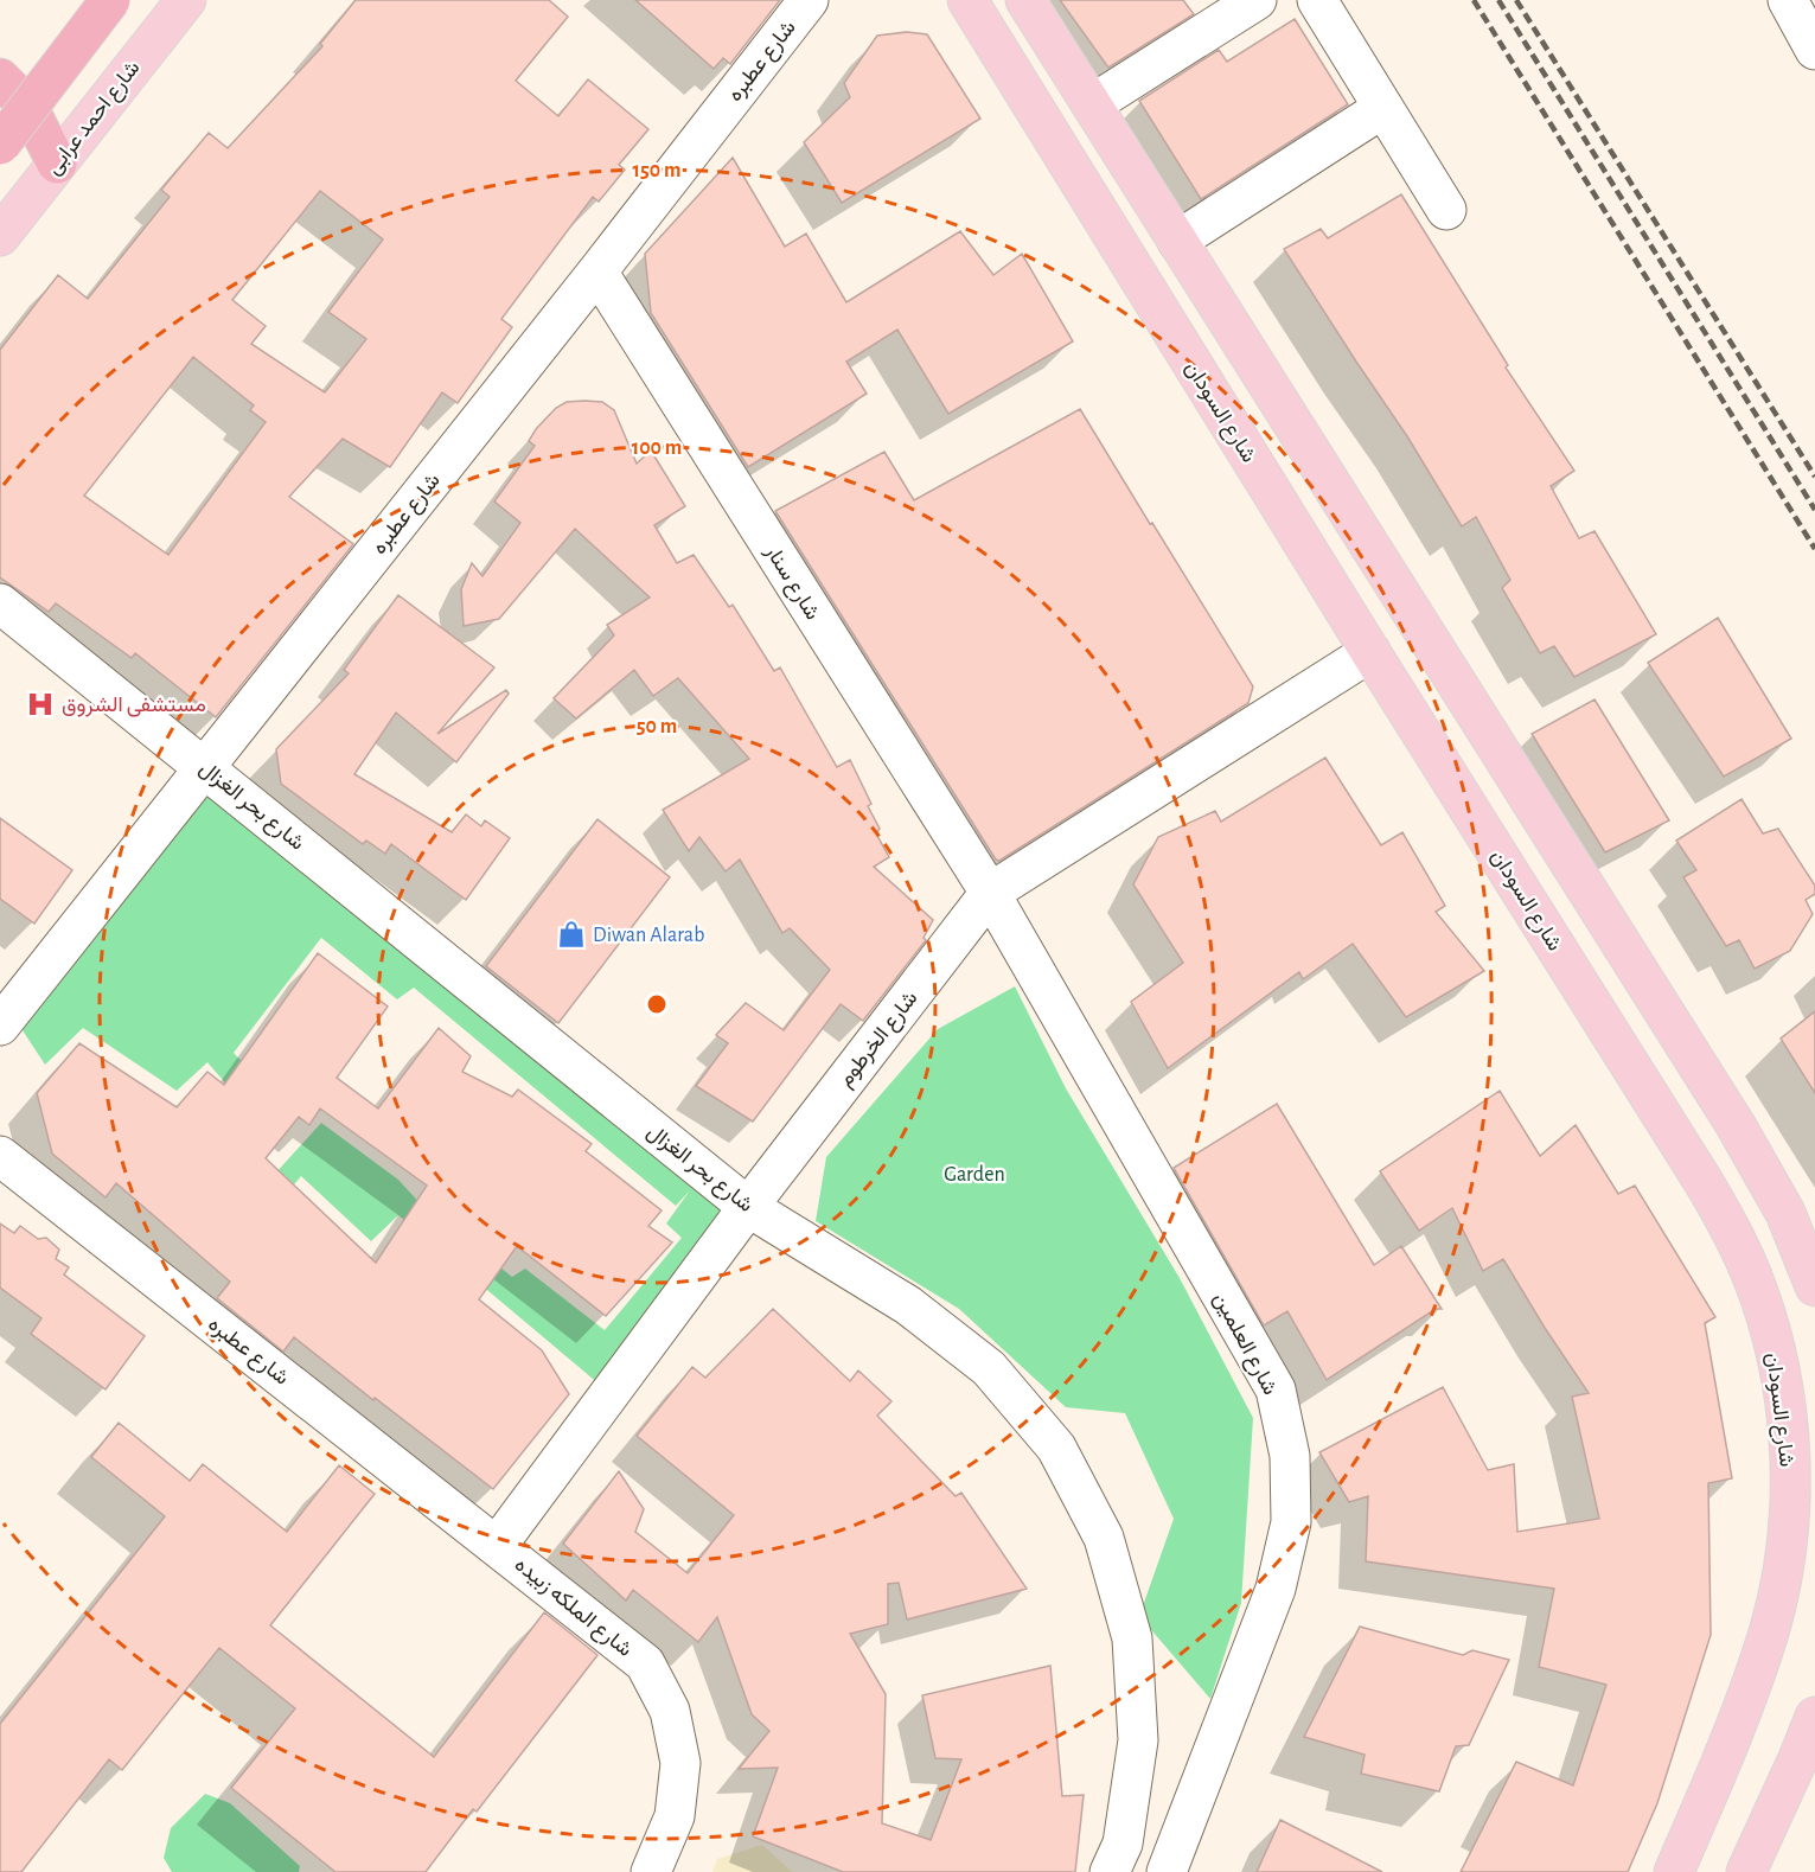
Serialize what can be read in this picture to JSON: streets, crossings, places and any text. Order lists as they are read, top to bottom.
{
  "streets": {
    "main road": ["شارع احمد عرابى", "شارع السودان"],
    "street": [
      "شارع عطبره",
      "شارع سنار",
      "شارع بحر الغزال",
      "شارع الخرطوم",
      "شارع العلمين",
      "شارع الملكه زبيده"
    ]
  },
  "crossings": [
    ["شارع عطبره", "شارع سنار"],
    ["شارع عطبره", "شارع بحر الغزال"],
    ["شارع عطبره", "شارع الخرطوم"],
    ["شارع عطبره", "شارع الملكه زبيده"],
    ["شارع السودان", "شارع الخرطوم"],
    ["شارع سنار", "شارع الخرطوم"],
    ["شارع سنار", "شارع العلمين"],
    ["شارع بحر الغزال", "شارع الخرطوم"],
    ["شارع الخرطوم", "شارع العلمين"],
    ["شارع الخرطوم", "شارع الملكه زبيده"]
  ],
  "parks": ["Garden"],
  "places": {
    "hospital": ["مستشفى الشروق"],
    "shop": ["Diwan Alarab"]
  },
  "rings": ["150 m", "100 m", "50 m"]
}
